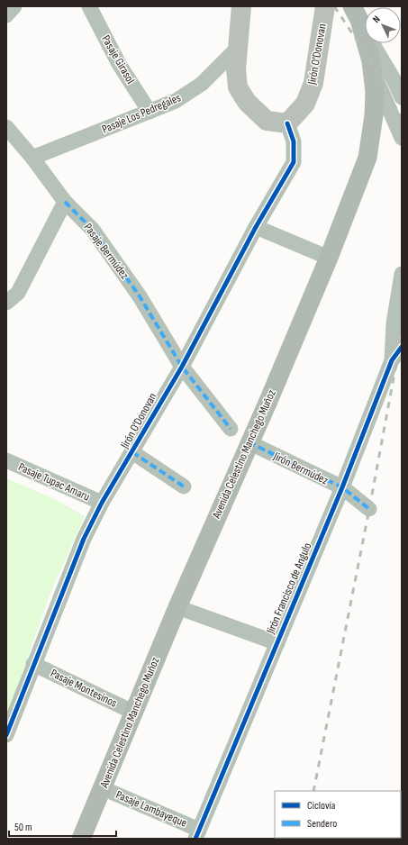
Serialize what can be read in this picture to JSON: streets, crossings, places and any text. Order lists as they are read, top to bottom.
{
  "streets": {
    "highway": ["Jirón O'Donovan"],
    "main road": ["Avenida Celestino Manchego Muñoz"],
    "street": [
      "Pasaje Girasol",
      "Pasaje Los Pedregales",
      "Pasaje Bermúdez",
      "Jirón Bermúdez",
      "Pasaje Tupac Amaru",
      "Jirón Francisco de Angulo",
      "Pasaje Montesinos",
      "Pasaje Lambayeque"
    ]
  },
  "crossings": [
    ["Jirón O'Donovan", "Pasaje Bermúdez"],
    ["Jirón O'Donovan", "Pasaje Tupac Amaru"],
    ["Jirón O'Donovan", "Pasaje Montesinos"],
    ["Pasaje Girasol", "Pasaje Los Pedregales"],
    ["Pasaje Los Pedregales", "Pasaje Bermúdez"],
    ["Avenida Celestino Manchego Muñoz", "Jirón Bermúdez"],
    ["Avenida Celestino Manchego Muñoz", "Pasaje Montesinos"],
    ["Avenida Celestino Manchego Muñoz", "Pasaje Lambayeque"],
    ["Jirón Bermúdez", "Jirón Francisco de Angulo"],
    ["Jirón Francisco de Angulo", "Pasaje Lambayeque"]
  ],
  "legend": ["Ciclovía", "Sendero"],
  "scale_bar": "50 m",
  "north": "top left"
}
